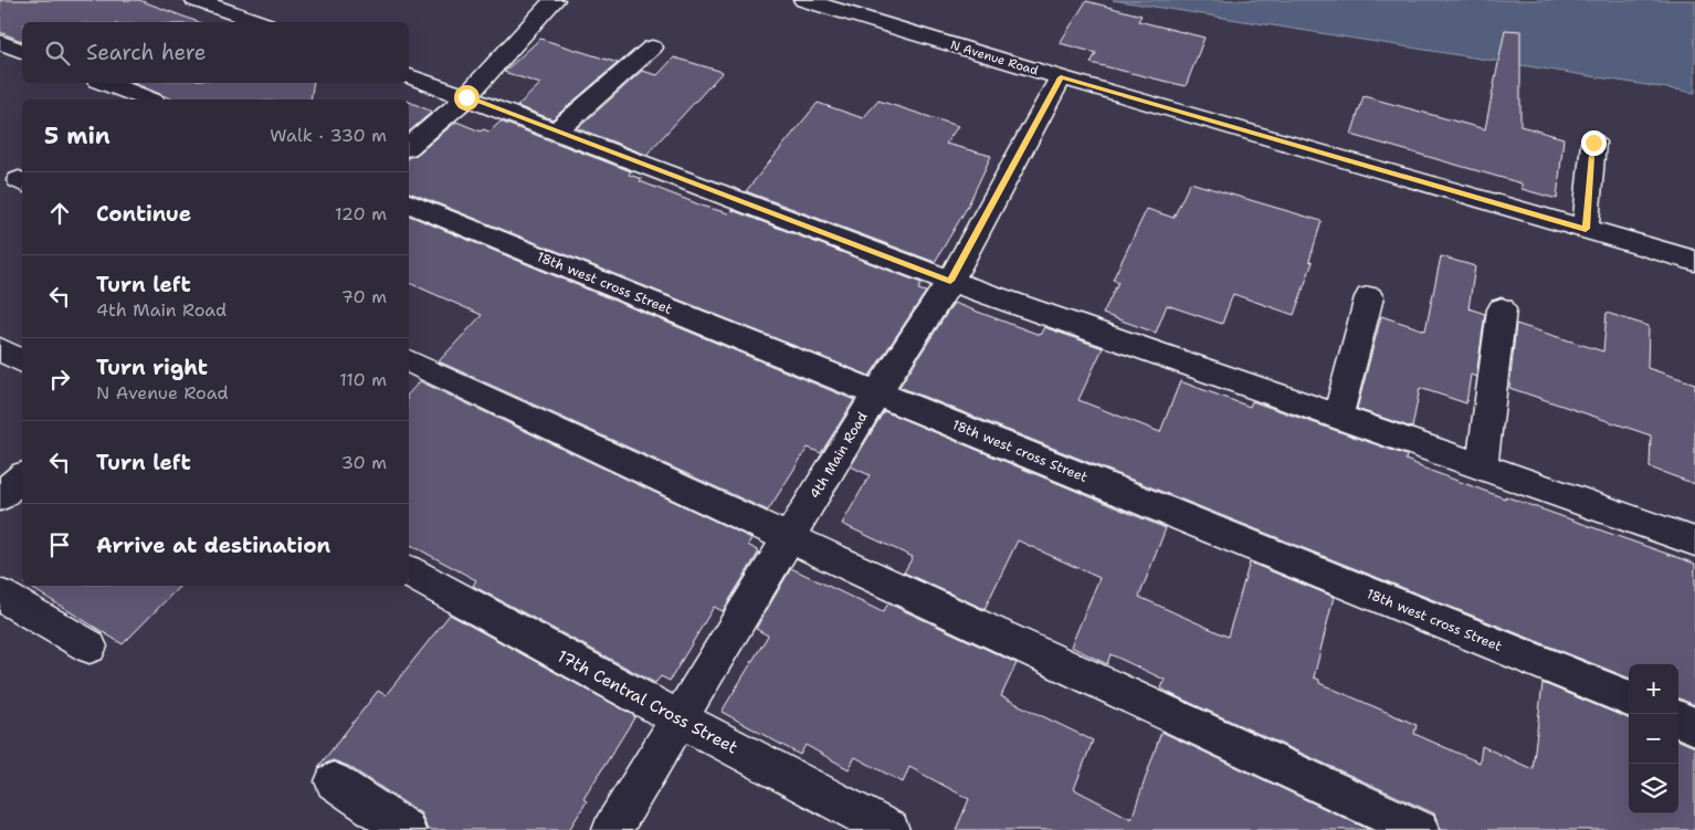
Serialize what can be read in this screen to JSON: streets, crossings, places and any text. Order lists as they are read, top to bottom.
{
  "streets": {
    "street": [
      "N Avenue Road",
      "18th west cross Street",
      "4th Main Road",
      "17th Central Cross Street"
    ]
  },
  "crossings": [
    ["N Avenue Road", "4th Main Road"],
    ["18th west cross Street", "4th Main Road"],
    ["4th Main Road", "17th Central Cross Street"]
  ],
  "page": {
    "search": "Search here",
    "heading": ["5 min", "Walk · 330 m"],
    "list": [
      ["Continue", "120 m"],
      ["Turn left", "4th Main Road", "70 m"],
      ["Turn right", "N Avenue Road", "110 m"],
      ["Turn left", "30 m"],
      "Arrive at destination"
    ],
    "map_buttons": ["+", "−"]
  }
}
